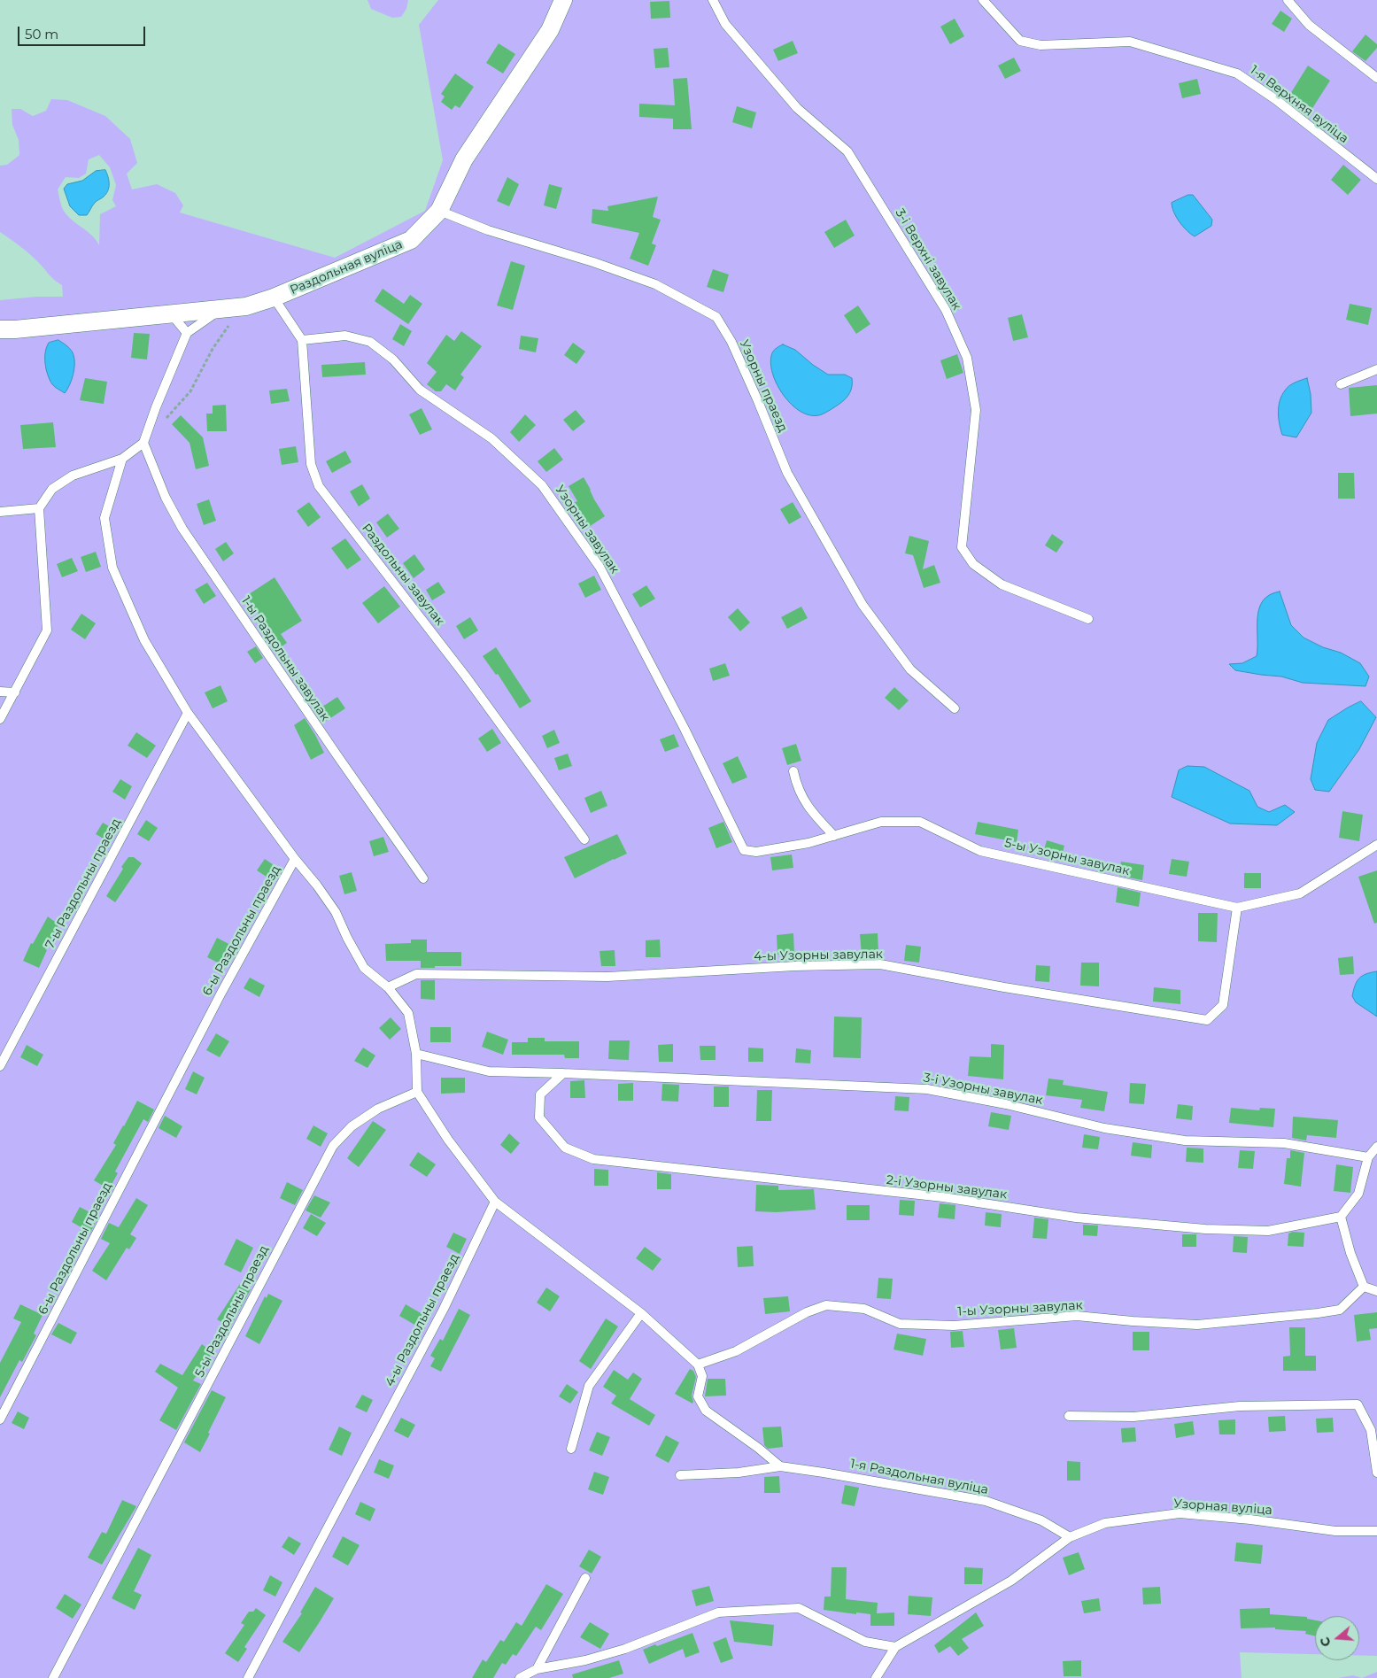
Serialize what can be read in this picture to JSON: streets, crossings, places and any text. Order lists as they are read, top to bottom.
{
  "streets": {
    "street": ["Раздольная вуліца"],
    "lane": [
      "1-я Верхняя вуліца",
      "3-і Верхні завулак",
      "Узорны праезд",
      "Узорны завулак",
      "Раздольны завулак",
      "1-ы Раздольны завулак",
      "5-ы Узорны завулак",
      "7-ы Раздольны праезд",
      "6-ы Раздольны праезд",
      "4-ы Узорны завулак",
      "3-і Узорны завулак",
      "2-і Узорны завулак",
      "1-ы Узорны завулак",
      "5-ы Раздольны праезд",
      "4-ы Раздольны праезд",
      "1-я Раздольная вуліца",
      "Узорная вуліца"
    ]
  },
  "crossings": [
    ["Раздольная вуліца", "Узорны праезд"],
    ["Узорны завулак", "Раздольны завулак"],
    ["Узорны завулак", "5-ы Узорны завулак"],
    ["5-ы Узорны завулак", "4-ы Узорны завулак"],
    ["7-ы Раздольны праезд", "6-ы Раздольны праезд"],
    ["3-і Узорны завулак", "2-і Узорны завулак"],
    ["1-я Раздольная вуліца", "Узорная вуліца"]
  ],
  "scale_bar": "50 m",
  "north": "left"
}
